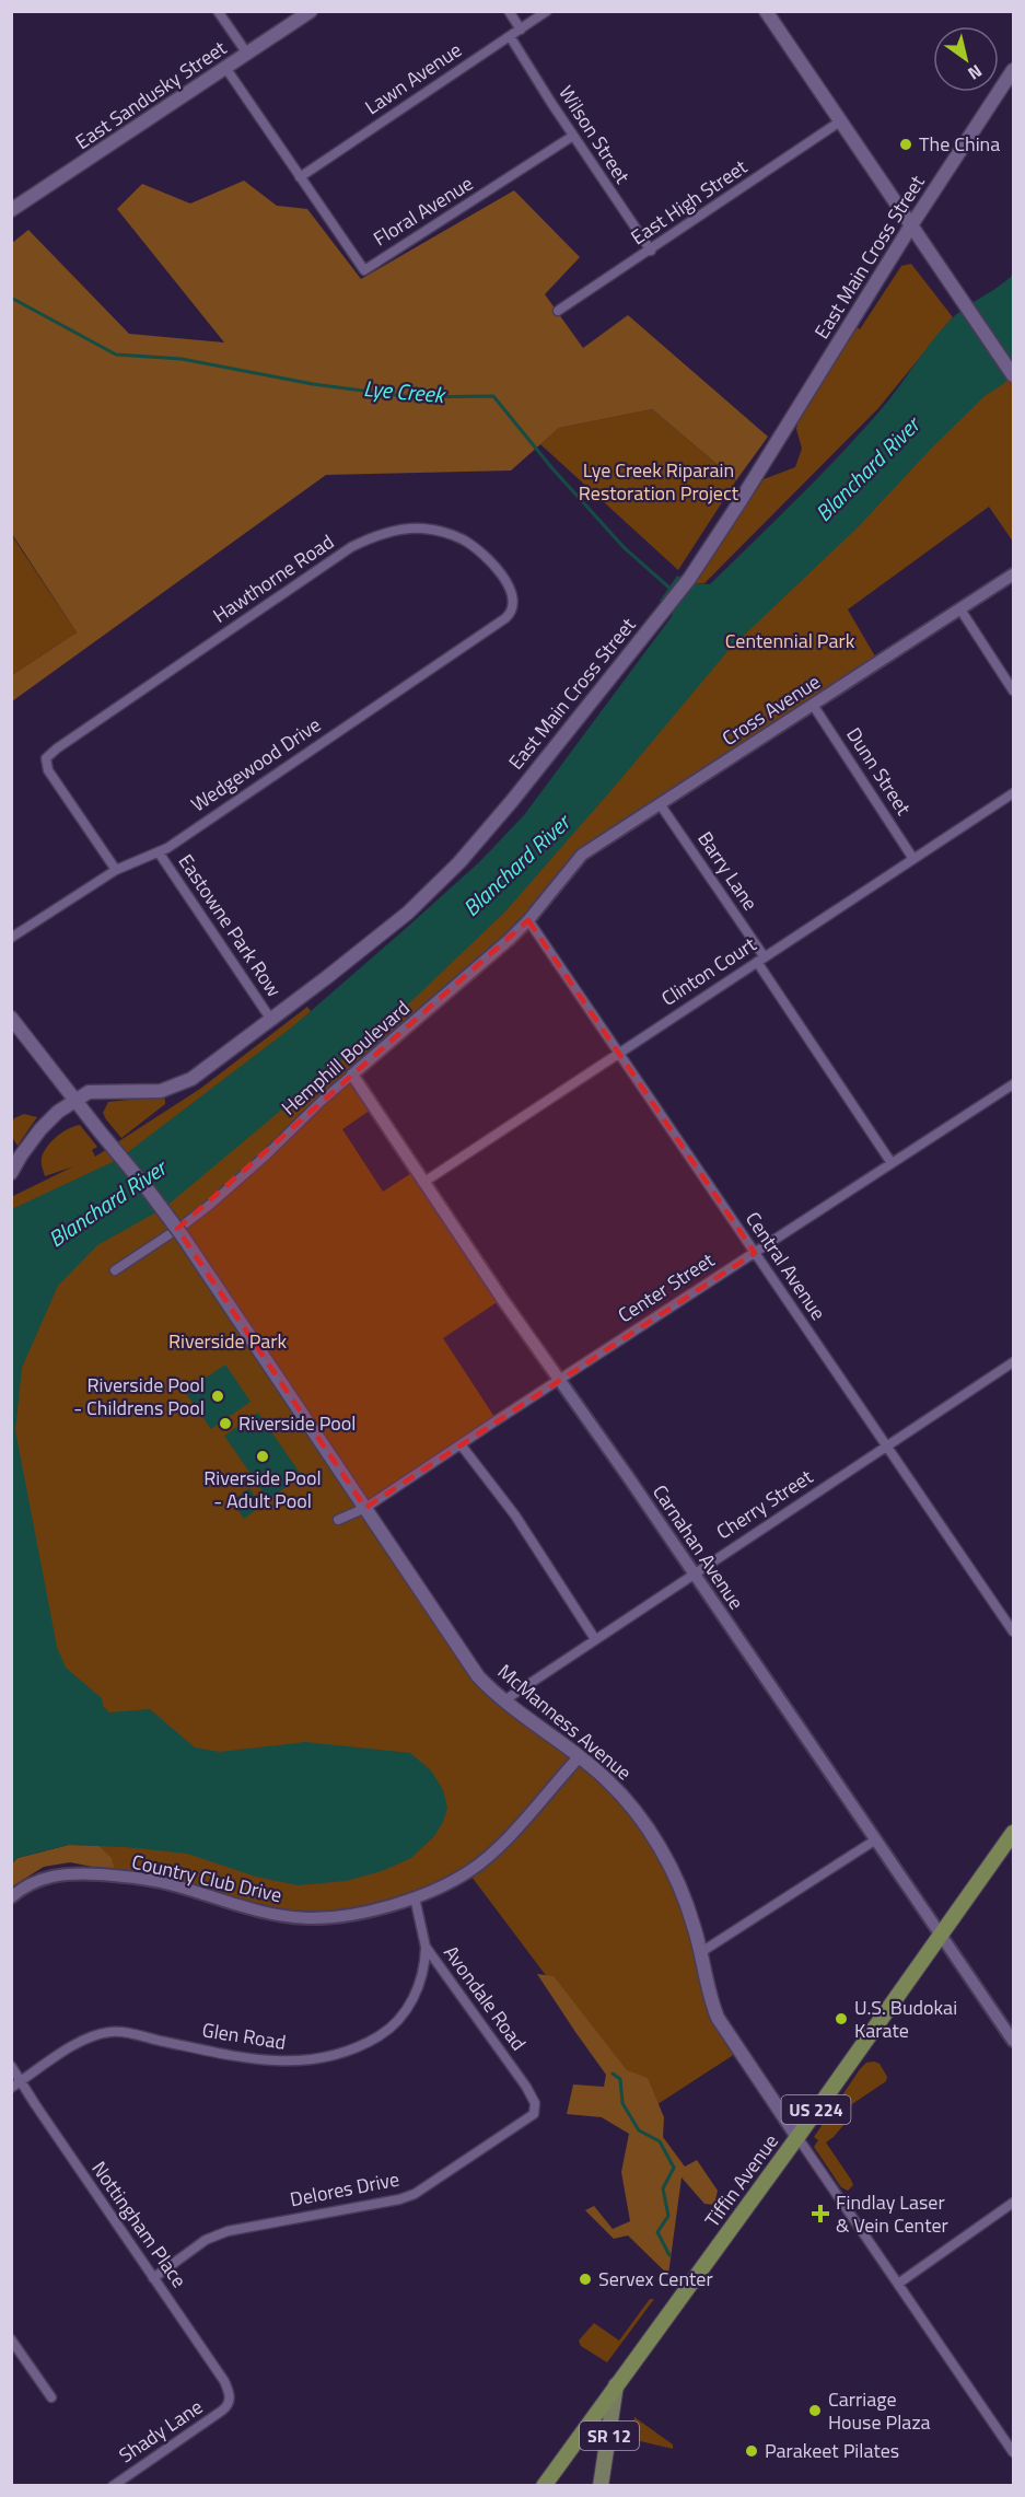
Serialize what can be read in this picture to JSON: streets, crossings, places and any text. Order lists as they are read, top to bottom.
{
  "streets": {
    "highway": ["US 224", "Tiffin Avenue"],
    "main road": [
      "East Sandusky Street",
      "East Main Cross Street",
      "McManness Avenue",
      "SR 12"
    ],
    "street": [
      "Lawn Avenue",
      "Wilson Street",
      "East High Street",
      "Floral Avenue",
      "Hawthorne Road",
      "Cross Avenue",
      "Wedgewood Drive",
      "Dunn Street",
      "Barry Lane",
      "Eastowne Park Row",
      "Clinton Court",
      "Hemphill Boulevard",
      "Central Avenue",
      "Center Street",
      "Cherry Street",
      "Carnahan Avenue",
      "Country Club Drive",
      "Avondale Road",
      "Glen Road",
      "Delores Drive",
      "Nottingham Place",
      "Shady Lane"
    ]
  },
  "crossings": [
    ["Lawn Avenue", "Wilson Street"],
    ["Lawn Avenue", "Floral Avenue"],
    ["East Sandusky Street", "Floral Avenue"],
    ["Wilson Street", "East High Street"],
    ["Wilson Street", "Floral Avenue"],
    ["East Main Cross Street", "Eastowne Park Row"],
    ["East Main Cross Street", "McManness Avenue"],
    ["Hawthorne Road", "Wedgewood Drive"],
    ["Cross Avenue", "Dunn Street"],
    ["Cross Avenue", "Barry Lane"],
    ["Cross Avenue", "Hemphill Boulevard"],
    ["Wedgewood Drive", "Eastowne Park Row"],
    ["Dunn Street", "Clinton Court"],
    ["Barry Lane", "Clinton Court"],
    ["Barry Lane", "Center Street"],
    ["Clinton Court", "Central Avenue"],
    ["Clinton Court", "Carnahan Avenue"],
    ["Hemphill Boulevard", "Central Avenue"],
    ["Hemphill Boulevard", "Carnahan Avenue"],
    ["Central Avenue", "Center Street"],
    ["Central Avenue", "Cherry Street"],
    ["Center Street", "Carnahan Avenue"],
    ["Center Street", "McManness Avenue"],
    ["Cherry Street", "Carnahan Avenue"],
    ["Cherry Street", "McManness Avenue"],
    ["Carnahan Avenue", "Tiffin Avenue"],
    ["McManness Avenue", "Country Club Drive"],
    ["McManness Avenue", "Tiffin Avenue"],
    ["Country Club Drive", "Avondale Road"],
    ["Avondale Road", "Glen Road"],
    ["Avondale Road", "Delores Drive"],
    ["Glen Road", "Nottingham Place"],
    ["Tiffin Avenue", "SR 12"],
    ["Delores Drive", "Nottingham Place"],
    ["Nottingham Place", "Shady Lane"]
  ],
  "water": ["Lye Creek", "Blanchard River"],
  "parks": ["Lye Creek Riparain Restoration Project", "Centennial Park", "Riverside Park"],
  "places": {
    "other": [
      "The China",
      "Riverside Pool - Childrens Pool",
      "Riverside Pool",
      "Riverside Pool - Adult Pool",
      "U.S. Budokai Karate",
      "Servex Center",
      "Carriage House Plaza",
      "Parakeet Pilates"
    ],
    "health": ["Findlay Laser & Vein Center"]
  },
  "north": "bottom right"
}
